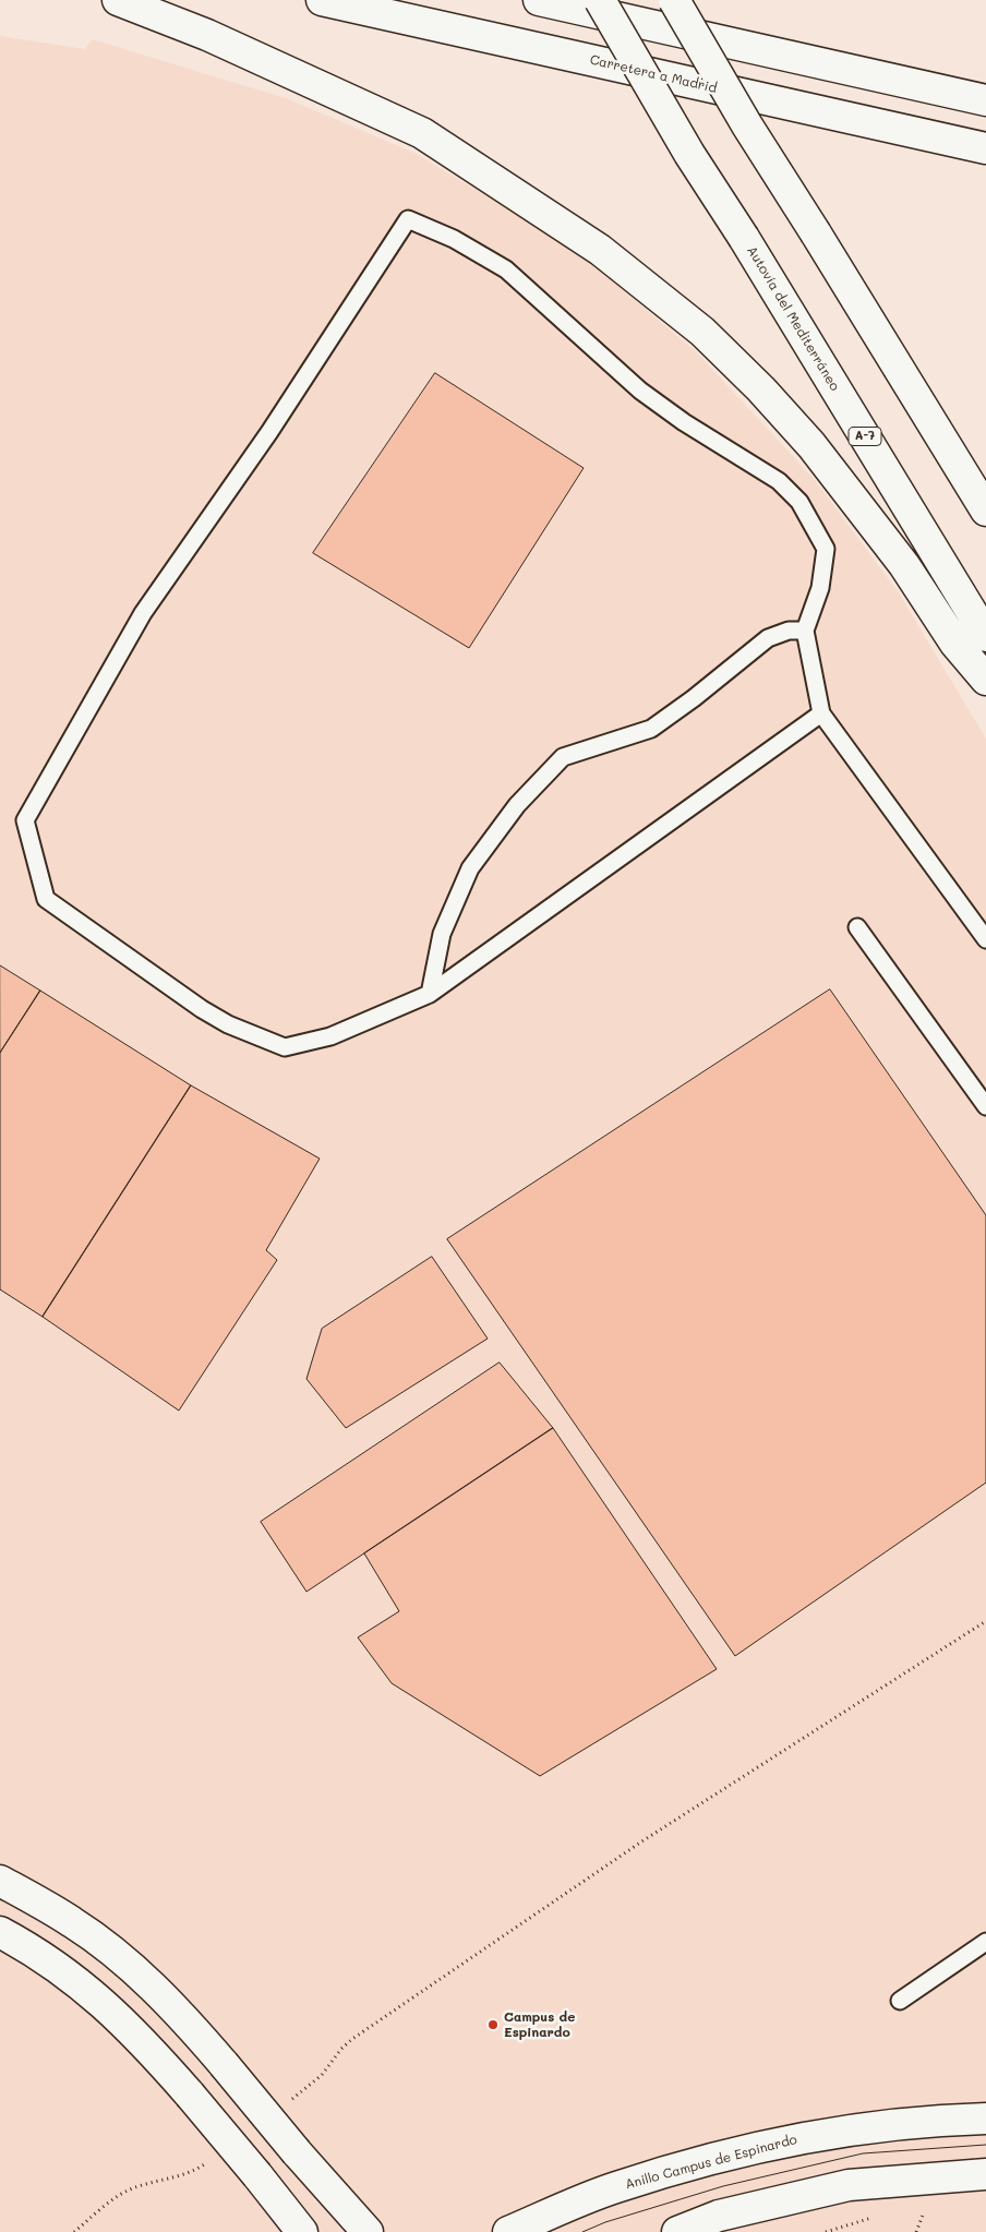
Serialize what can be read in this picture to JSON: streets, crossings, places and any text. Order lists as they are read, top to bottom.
{
  "streets": {
    "main road": [
      "Carretera a Madrid",
      "Autovía del Mediterráneo",
      "A-7",
      "Anillo Campus de Espinardo"
    ]
  },
  "places": ["Campus de Espinardo"]
}
